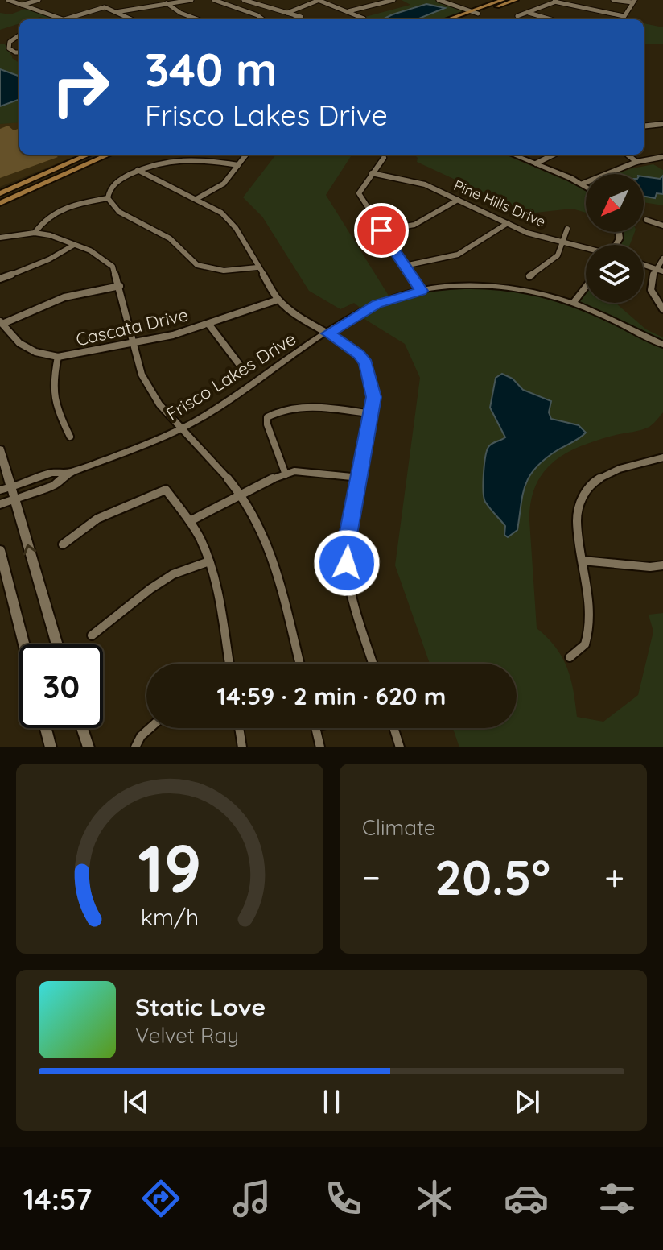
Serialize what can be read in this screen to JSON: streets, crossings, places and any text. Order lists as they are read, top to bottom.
{
  "streets": {
    "street": ["Pine Hills Drive", "Cascata Drive", "Frisco Lakes Drive"]
  },
  "north": "bottom left",
  "page": {
    "turn": ["340 m", "Frisco Lakes Drive"],
    "limit": "30",
    "trip": "14:59 · 2 min · 620 m",
    "tile": "Climate",
    "heat": ["−", "20.5°", "+"],
    "song": ["Static Love", "Velvet Ray"],
    "tabs": "14:57",
    "gauge": ["19", "km/h"]
  }
}
